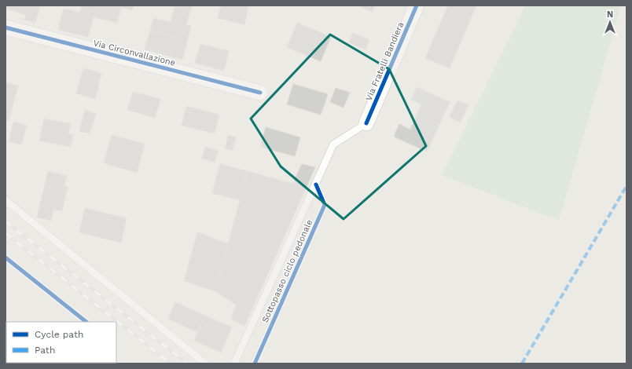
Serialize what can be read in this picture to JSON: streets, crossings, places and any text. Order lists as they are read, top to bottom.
{
  "streets": {
    "street": ["Via Circonvallazione", "Via Fratelli Bandiera"],
    "cycle path": ["Sottopasso ciclo pedonale"]
  },
  "legend": ["Cycle path", "Path"],
  "north": "top"
}
